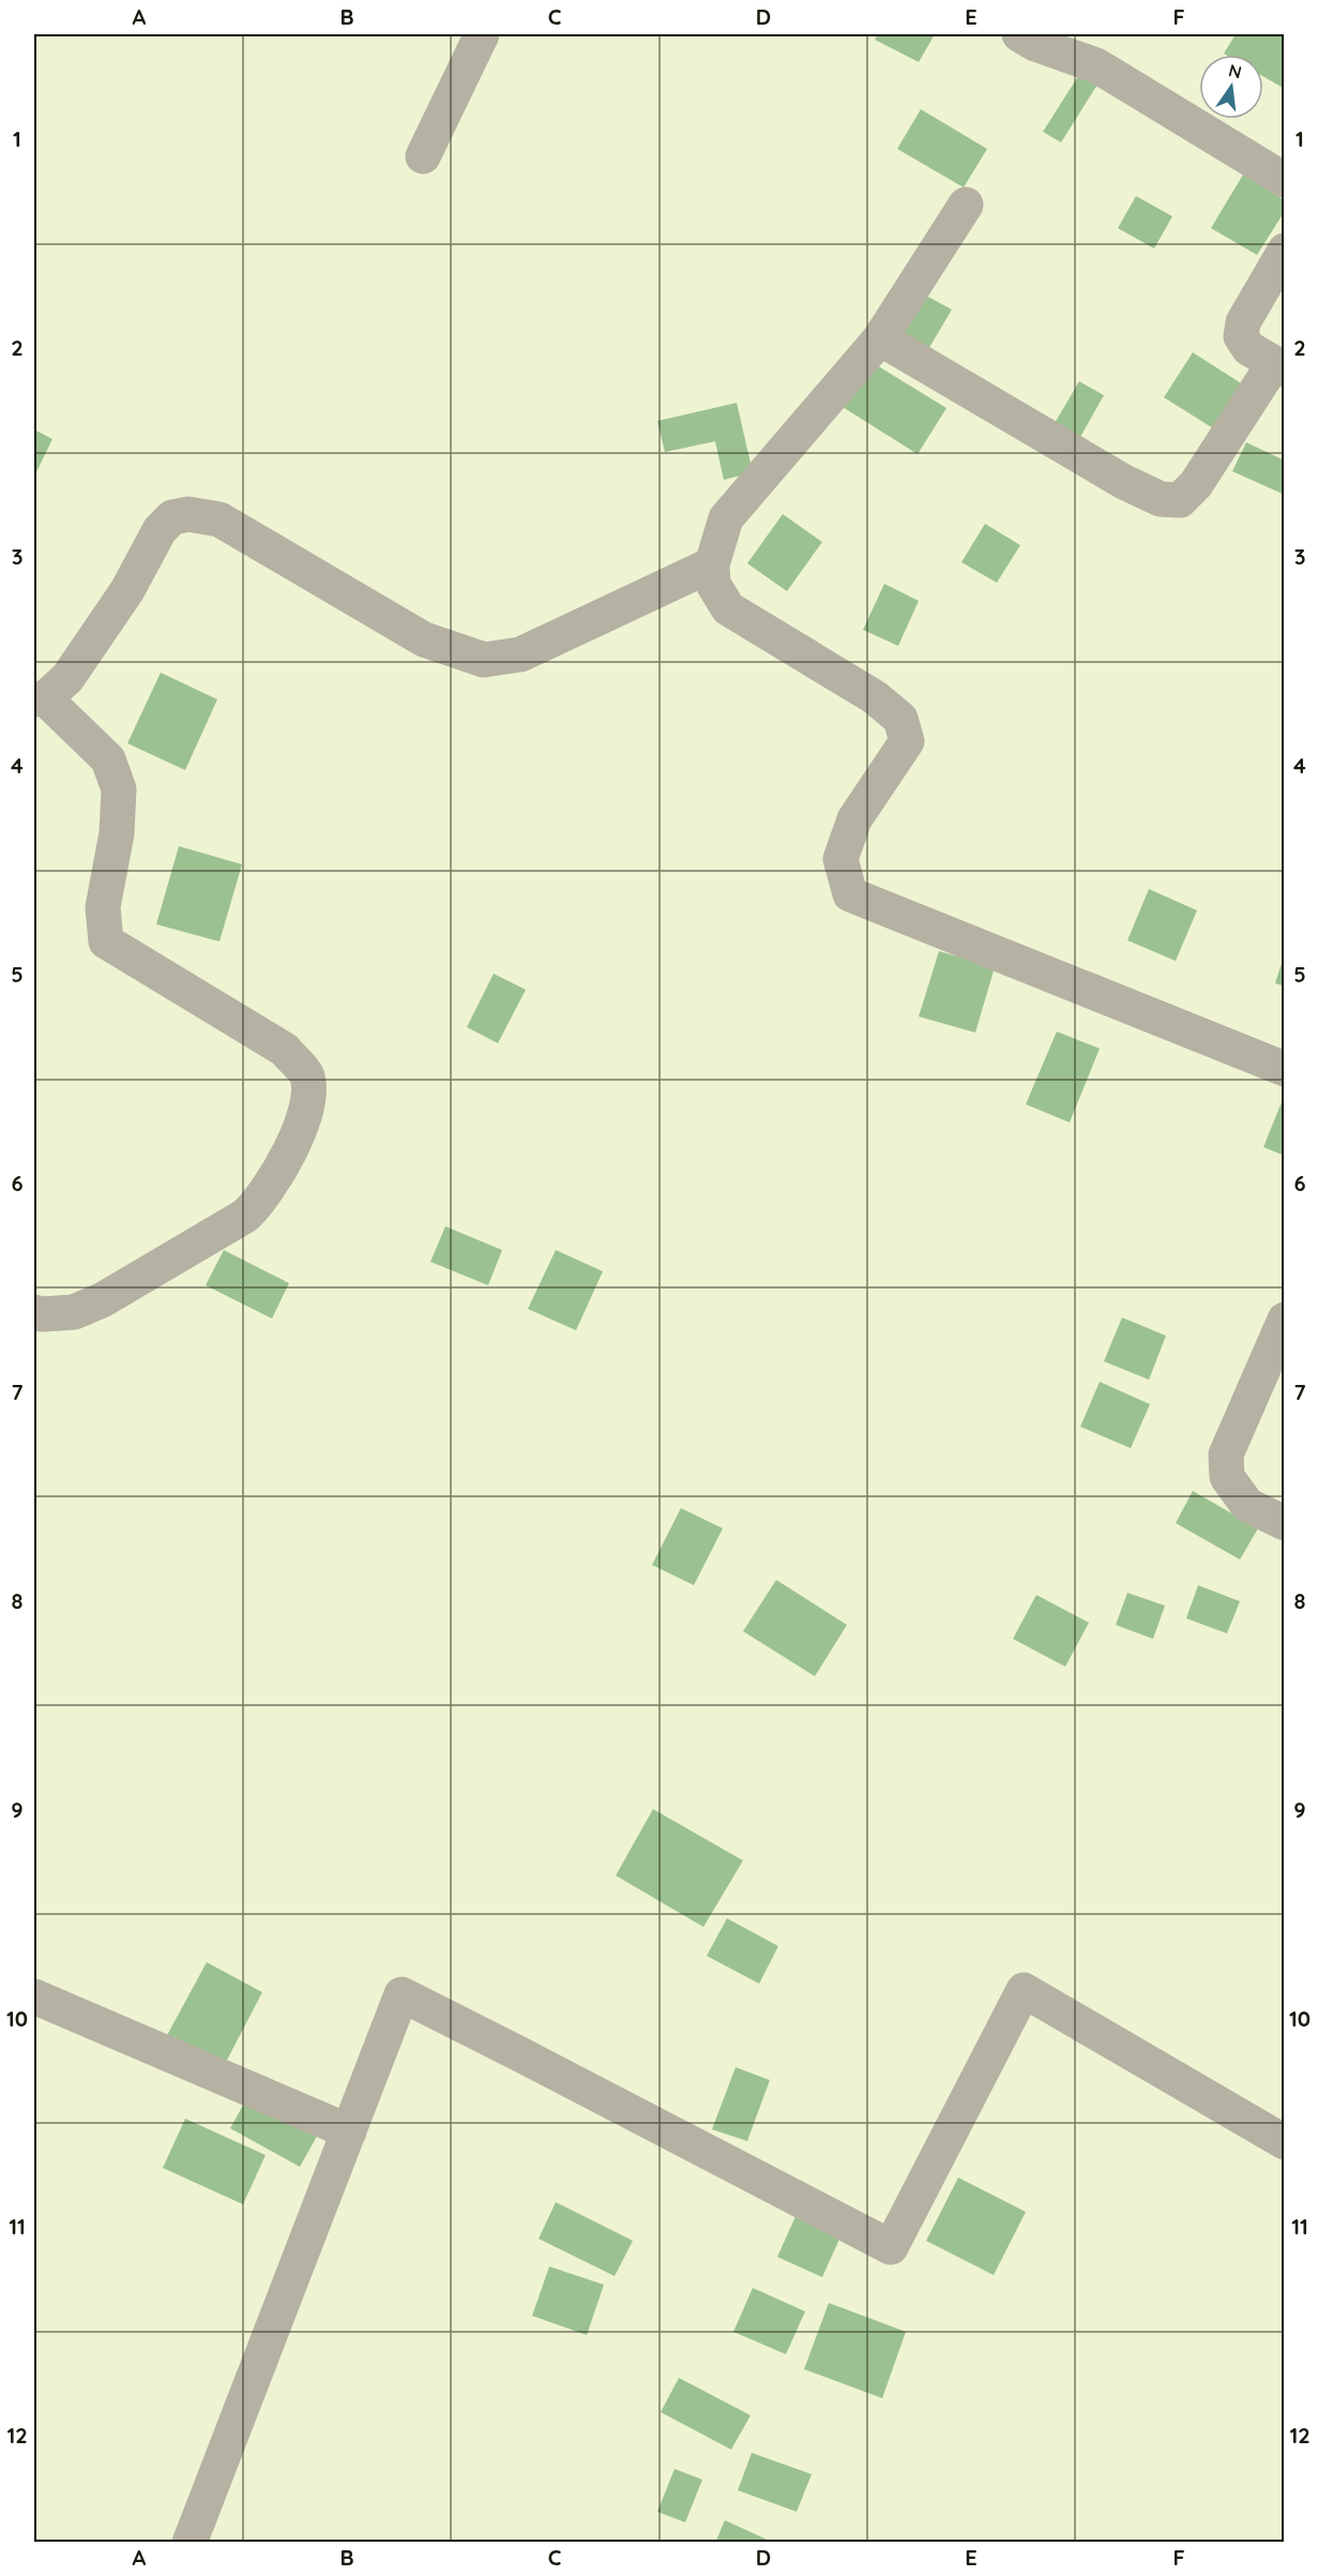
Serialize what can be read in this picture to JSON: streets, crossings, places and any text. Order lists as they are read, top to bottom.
{
  "north": "top",
  "grid": {
    "columns": [
      "A",
      "B",
      "C",
      "D",
      "E",
      "F"
    ],
    "rows": [
      "1",
      "2",
      "3",
      "4",
      "5",
      "6",
      "7",
      "8",
      "9",
      "10",
      "11",
      "12"
    ]
  }
}
